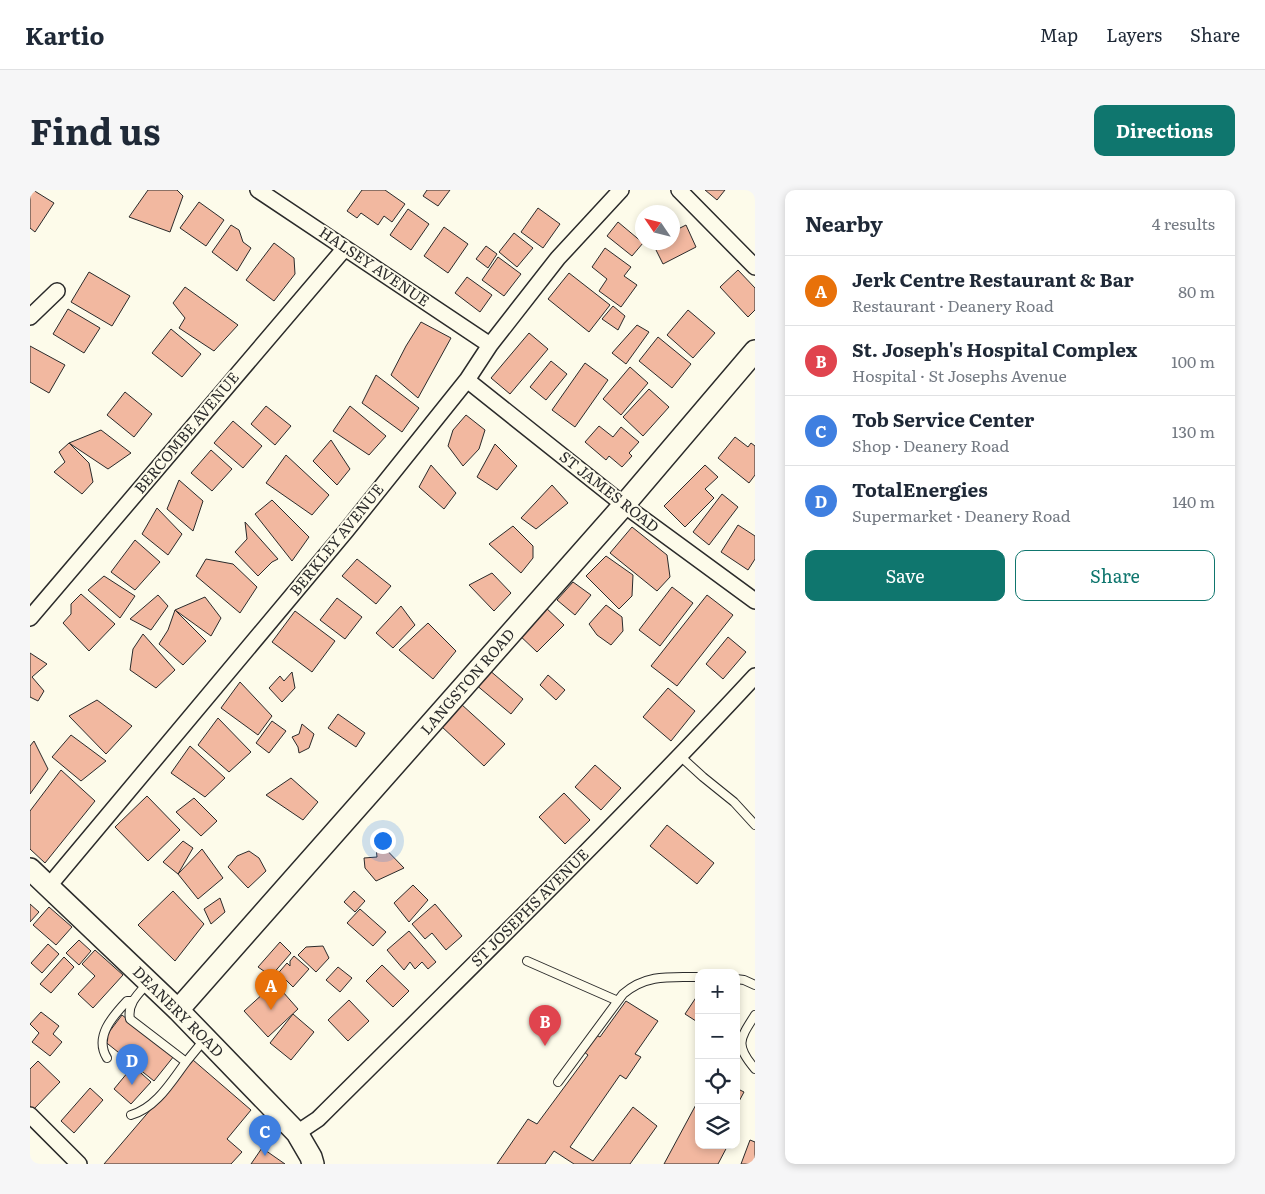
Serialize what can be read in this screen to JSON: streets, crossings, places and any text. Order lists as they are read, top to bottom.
{
  "streets": {
    "street": [
      "HALSEY AVENUE",
      "BERCOMBE AVENUE",
      "ST JAMES ROAD",
      "BERKLEY AVENUE",
      "LANGSTON ROAD",
      "ST JOSEPHS AVENUE",
      "DEANERY ROAD"
    ]
  },
  "crossings": [
    ["HALSEY AVENUE", "BERCOMBE AVENUE"],
    ["HALSEY AVENUE", "BERKLEY AVENUE"],
    ["ST JAMES ROAD", "BERKLEY AVENUE"],
    ["ST JAMES ROAD", "LANGSTON ROAD"],
    ["BERKLEY AVENUE", "DEANERY ROAD"],
    ["LANGSTON ROAD", "DEANERY ROAD"],
    ["ST JOSEPHS AVENUE", "DEANERY ROAD"]
  ],
  "north": "top left",
  "page": {
    "header": "Kartio",
    "nav": ["Map", "Layers", "Share"],
    "title": "Find us",
    "buttons": [
      "Directions",
      ["Save", "Share"]
    ],
    "heading": ["Nearby", "4 results"],
    "list": [
      {
        "mark": "A",
        "name": "Jerk Centre Restaurant & Bar",
        "note": "Restaurant · Deanery Road",
        "value": "80 m"
      },
      {
        "mark": "B",
        "name": "St. Joseph's Hospital Complex",
        "note": "Hospital · St Josephs Avenue",
        "value": "100 m"
      },
      {
        "mark": "C",
        "name": "Tob Service Center",
        "note": "Shop · Deanery Road",
        "value": "130 m"
      },
      {
        "mark": "D",
        "name": "TotalEnergies",
        "note": "Supermarket · Deanery Road",
        "value": "140 m"
      }
    ],
    "map_buttons": ["+", "−"],
    "pins": [
      "A",
      "B",
      "D",
      "C"
    ]
  }
}
